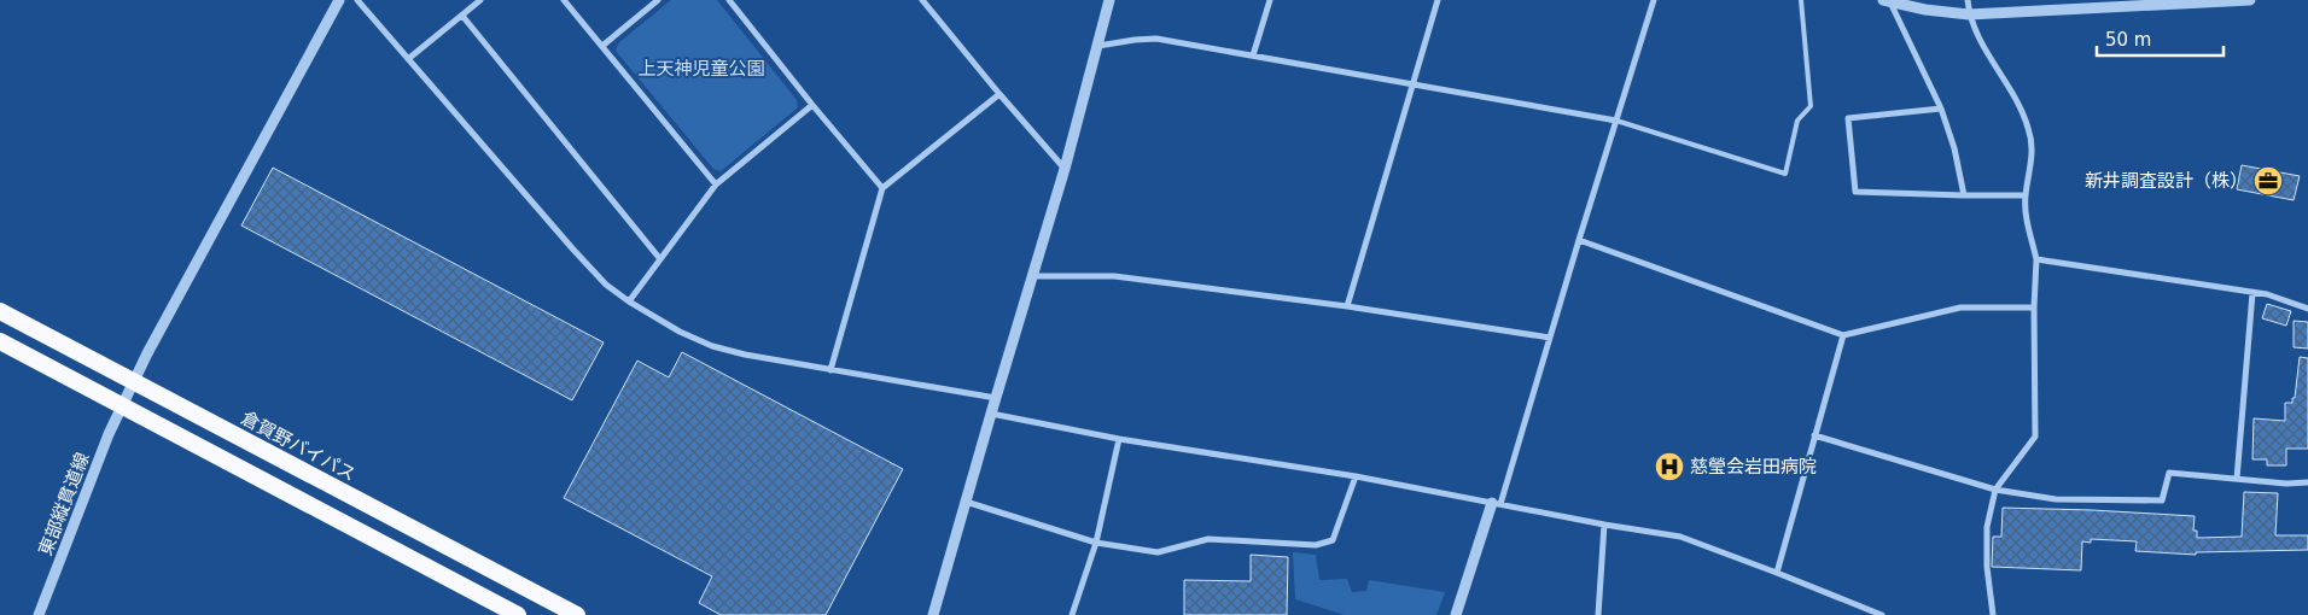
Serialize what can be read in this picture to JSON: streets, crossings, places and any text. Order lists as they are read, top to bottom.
{
  "streets": {
    "highway": ["倉賀野バイパス"],
    "street": ["東部縦貫道線"]
  },
  "crossings": [
    ["倉賀野バイパス", "東部縦貫道線"]
  ],
  "parks": ["上天神児童公園"],
  "places": {
    "office": ["新井調査設計（株）"],
    "hospital": ["慈瑩会岩田病院"]
  },
  "scale_bar": "50 m"
}
